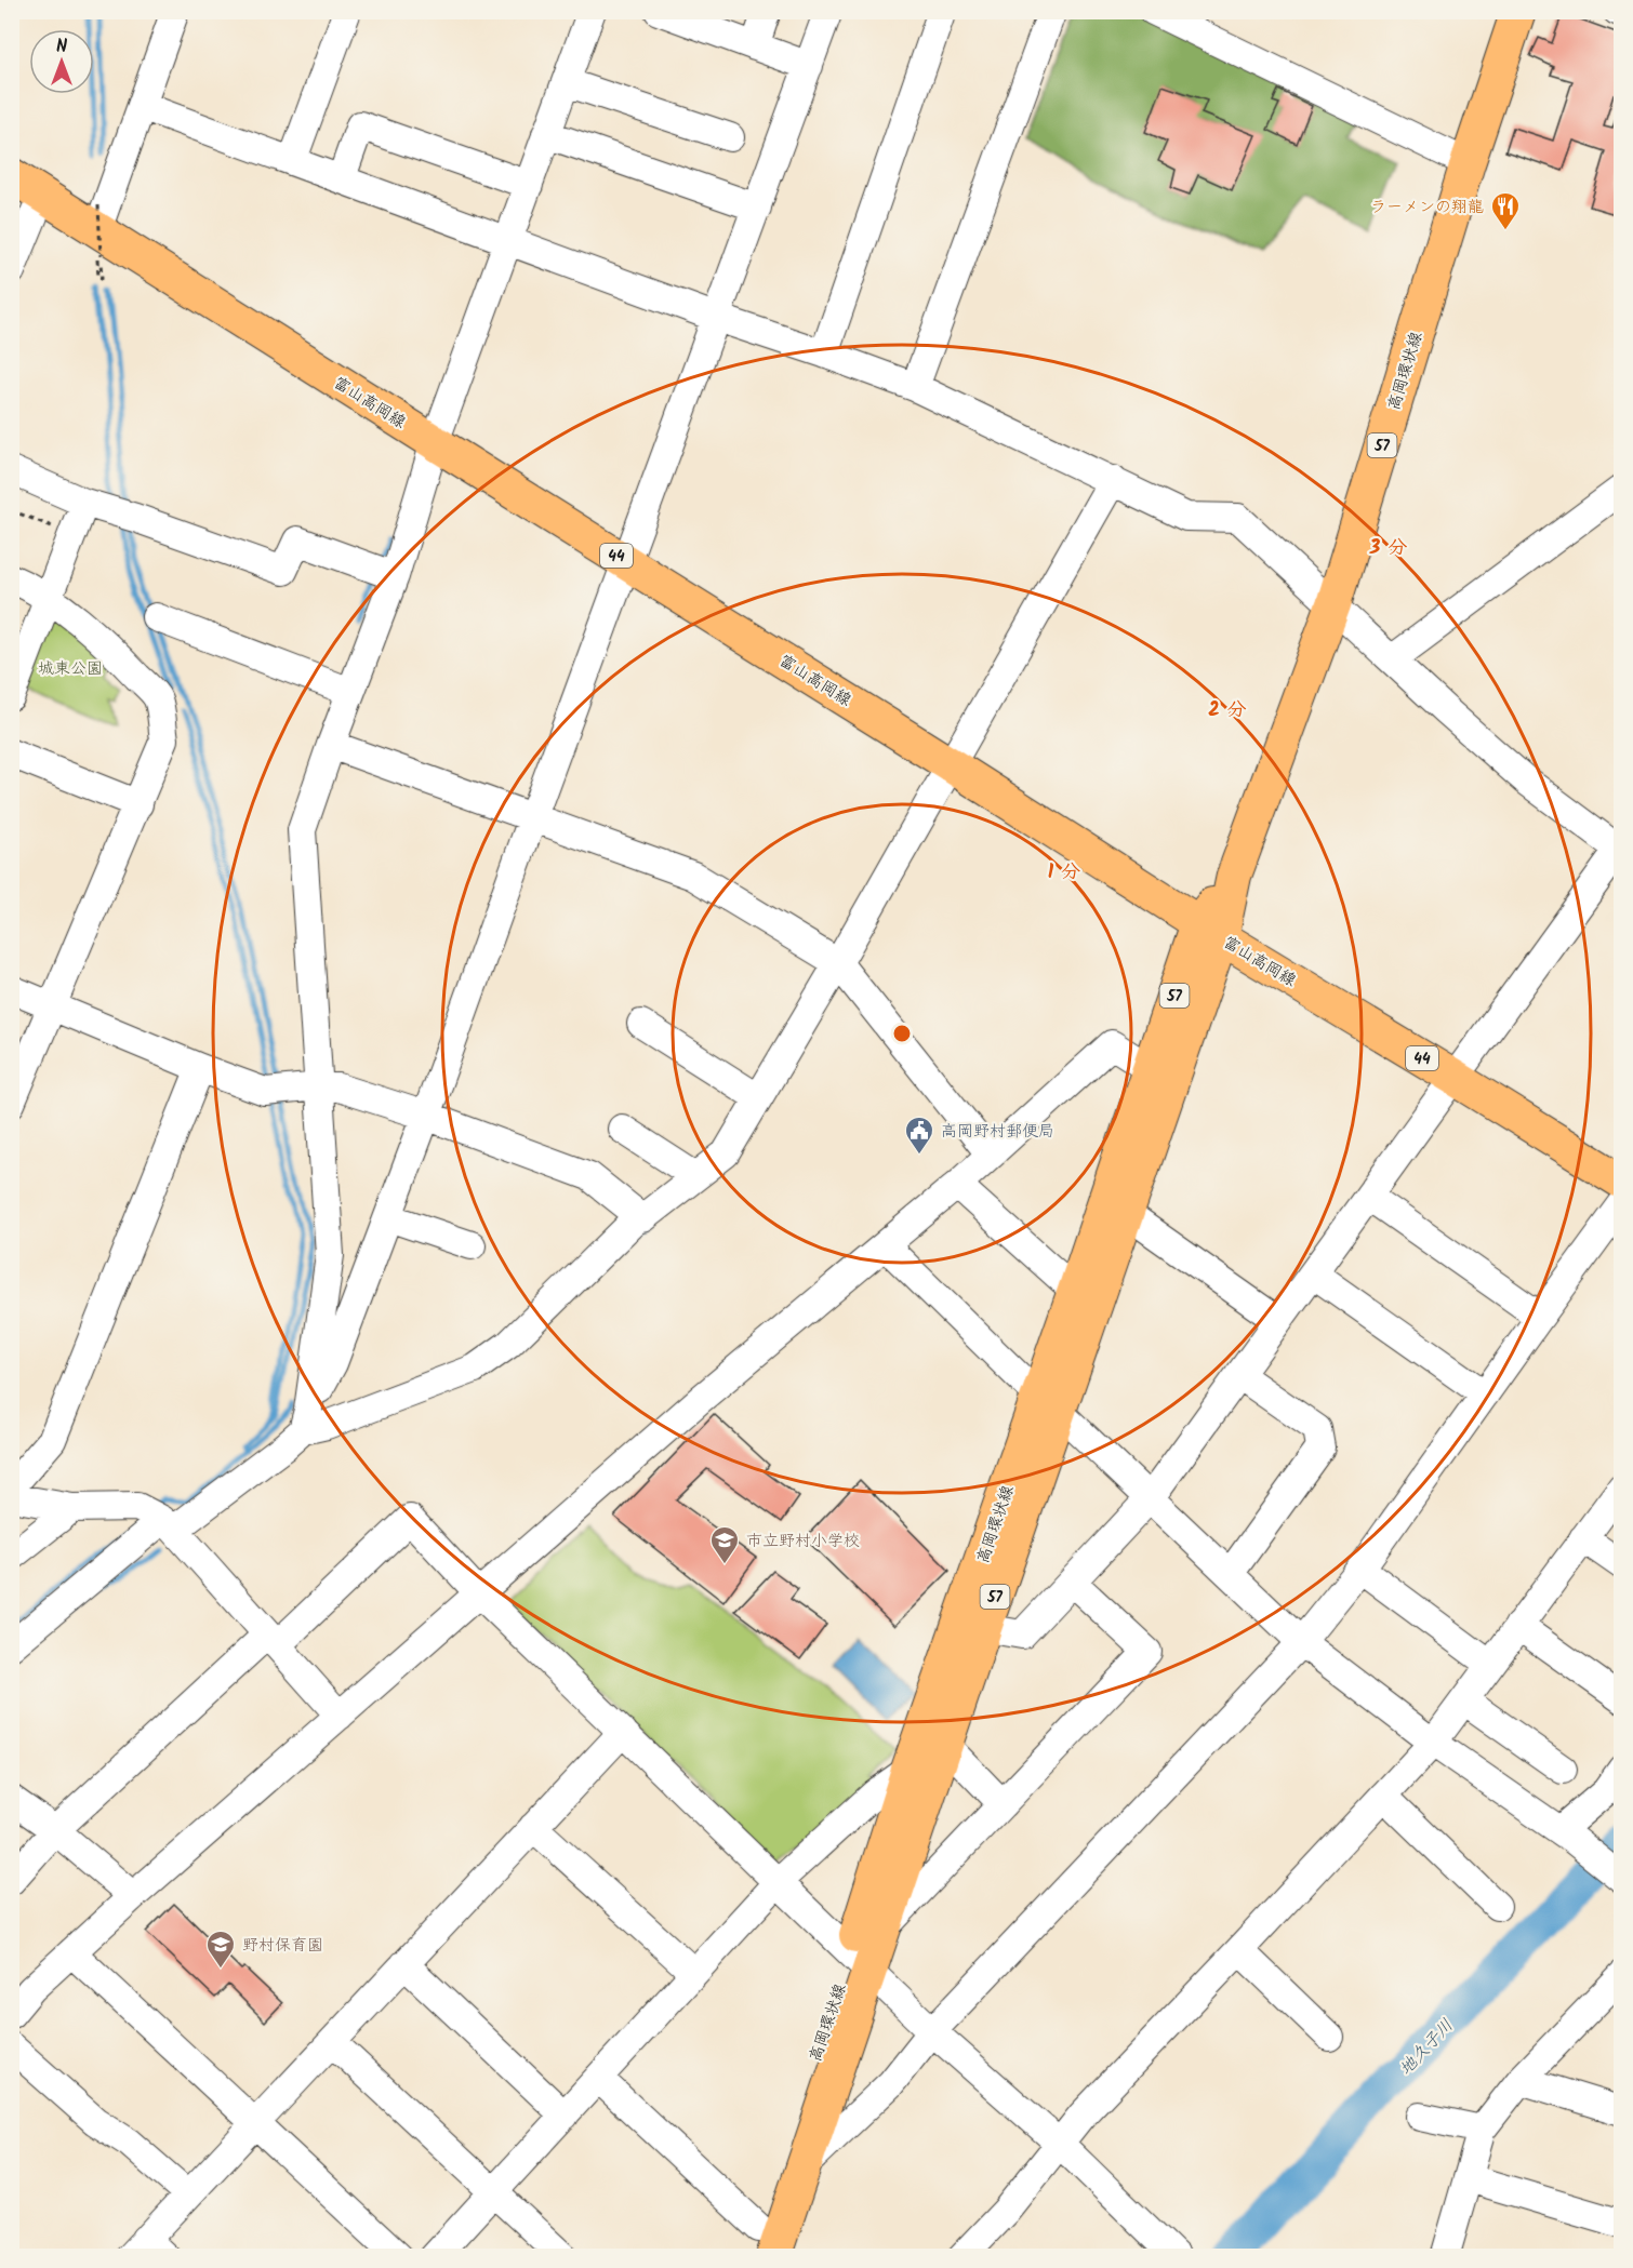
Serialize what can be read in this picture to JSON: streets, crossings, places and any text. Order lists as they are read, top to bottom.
{
  "streets": {
    "main road": [
      "高岡環状線",
      "富山高岡線",
      "57",
      "44"
    ]
  },
  "crossings": [
    ["高岡環状線", "富山高岡線"]
  ],
  "water": ["地久子川"],
  "parks": ["城東公園"],
  "places": {
    "restaurant": ["ラーメンの翔龍"],
    "public building": ["高岡野村郵便局"],
    "school or university": ["市立野村小学校", "野村保育園"]
  },
  "north": "top",
  "rings": ["3 分", "2 分", "1 分"]
}
